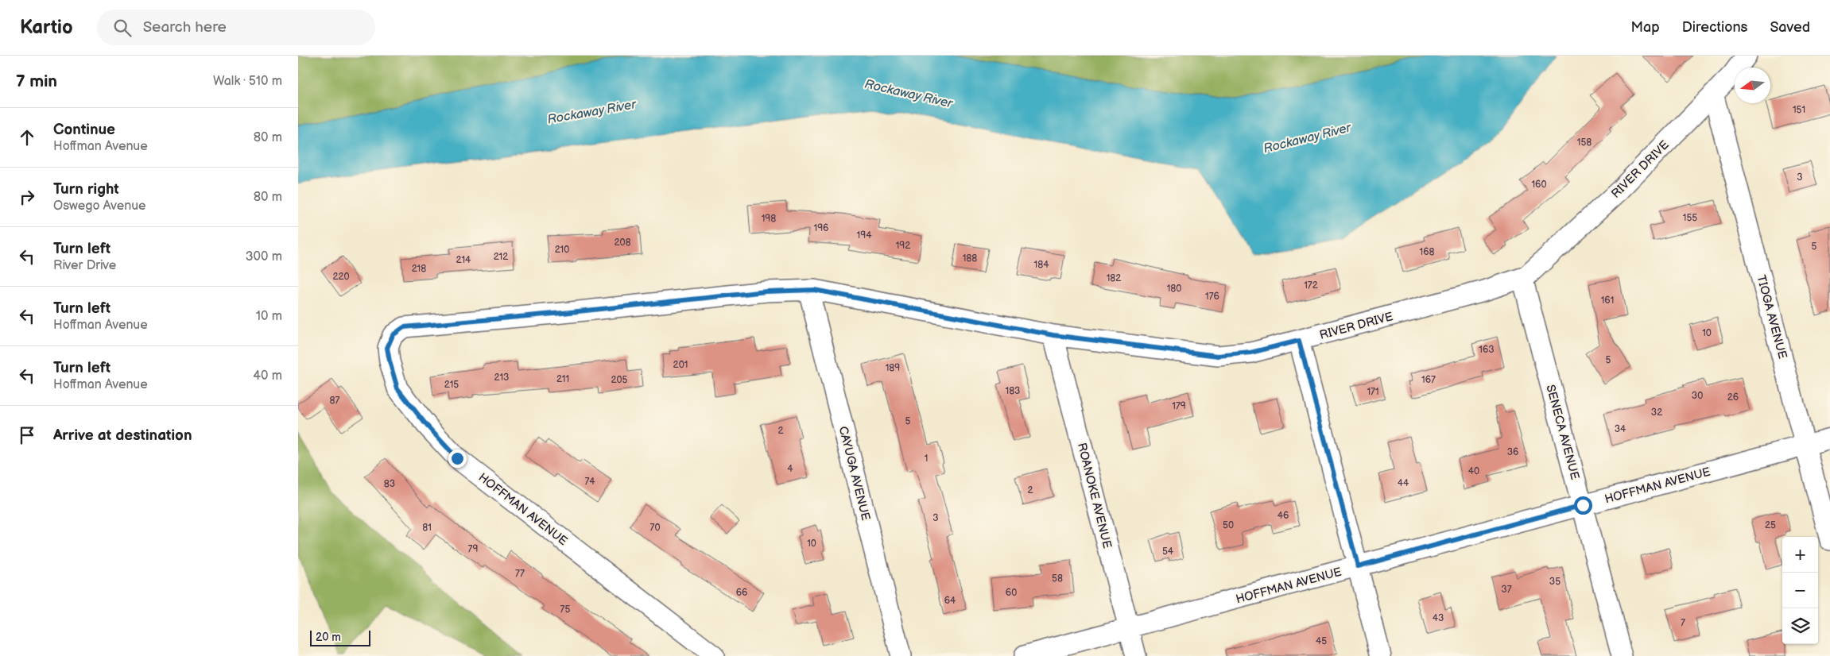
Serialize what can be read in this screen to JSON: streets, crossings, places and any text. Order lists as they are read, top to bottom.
{
  "streets": {
    "street": [
      "RIVER DRIVE",
      "TIOGA AVENUE",
      "SENECA AVENUE",
      "CAYUGA AVENUE",
      "HOFFMAN AVENUE",
      "ROANOKE AVENUE"
    ]
  },
  "crossings": [
    ["RIVER DRIVE", "TIOGA AVENUE"],
    ["RIVER DRIVE", "SENECA AVENUE"],
    ["RIVER DRIVE", "CAYUGA AVENUE"],
    ["RIVER DRIVE", "HOFFMAN AVENUE"],
    ["RIVER DRIVE", "ROANOKE AVENUE"],
    ["TIOGA AVENUE", "HOFFMAN AVENUE"],
    ["SENECA AVENUE", "HOFFMAN AVENUE"],
    ["HOFFMAN AVENUE", "ROANOKE AVENUE"]
  ],
  "water": ["Rockaway River"],
  "house_numbers": [
    "151",
    "158",
    "3",
    "160",
    "155",
    "198",
    "196",
    "194",
    "208",
    "192",
    "5",
    "210",
    "168",
    "212",
    "188",
    "214",
    "184",
    "218",
    "220",
    "182",
    "172",
    "180",
    "176",
    "161",
    "10",
    "163",
    "5",
    "201",
    "189",
    "213",
    "211",
    "205",
    "167",
    "215",
    "183",
    "171",
    "30",
    "26",
    "87",
    "179",
    "32",
    "5",
    "34",
    "2",
    "36",
    "1",
    "4",
    "40",
    "74",
    "44",
    "83",
    "2",
    "46",
    "3",
    "50",
    "25",
    "81",
    "70",
    "10",
    "79",
    "54",
    "77",
    "58",
    "35",
    "37",
    "66",
    "60",
    "64",
    "75",
    "43",
    "7",
    "45"
  ],
  "scale_bar": "20 m",
  "north": "left",
  "page": {
    "header": "Kartio",
    "search": "Search here",
    "nav": ["Map", "Directions", "Saved"],
    "heading": ["7 min", "Walk · 510 m"],
    "list": [
      ["Continue", "Hoffman Avenue", "80 m"],
      ["Turn right", "Oswego Avenue", "80 m"],
      ["Turn left", "River Drive", "300 m"],
      ["Turn left", "Hoffman Avenue", "10 m"],
      ["Turn left", "Hoffman Avenue", "40 m"],
      "Arrive at destination"
    ],
    "map_buttons": ["+", "−"],
    "scale": "20 m"
  }
}
